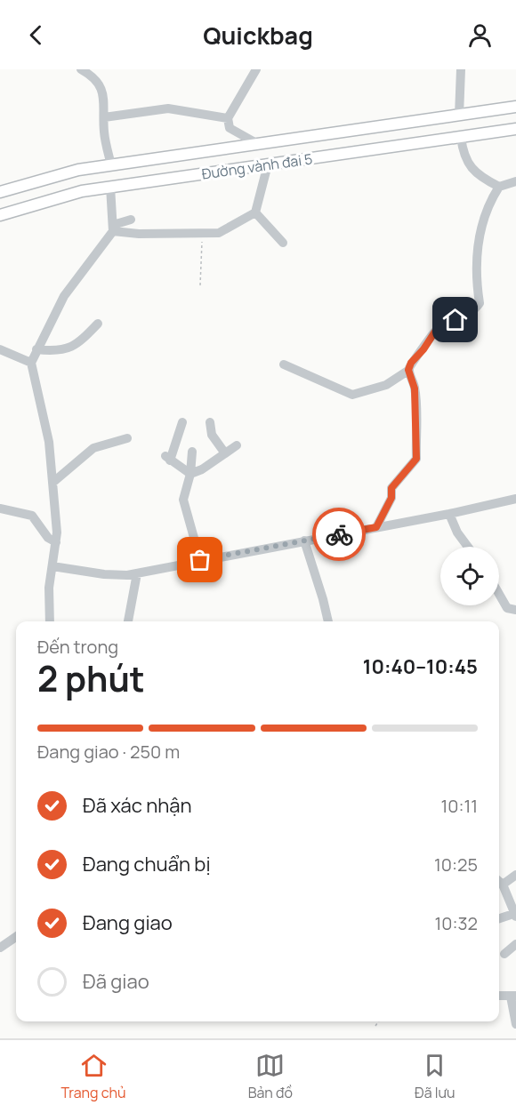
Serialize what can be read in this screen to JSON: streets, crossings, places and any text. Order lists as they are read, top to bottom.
{
  "streets": {
    "main road": ["Đường vành đai 5"]
  },
  "page": {
    "header": "Quickbag",
    "heading": ["2 phút", "Đến trong", "10:40–10:45"],
    "bar": "Đang giao · 250 m",
    "list": [
      ["Đã xác nhận", "10:11"],
      ["Đang chuẩn bị", "10:25"],
      ["Đang giao", "10:32"],
      "Đã giao"
    ],
    "tabs": ["Trang chủ", "Bản đồ", "Đã lưu"]
  }
}
